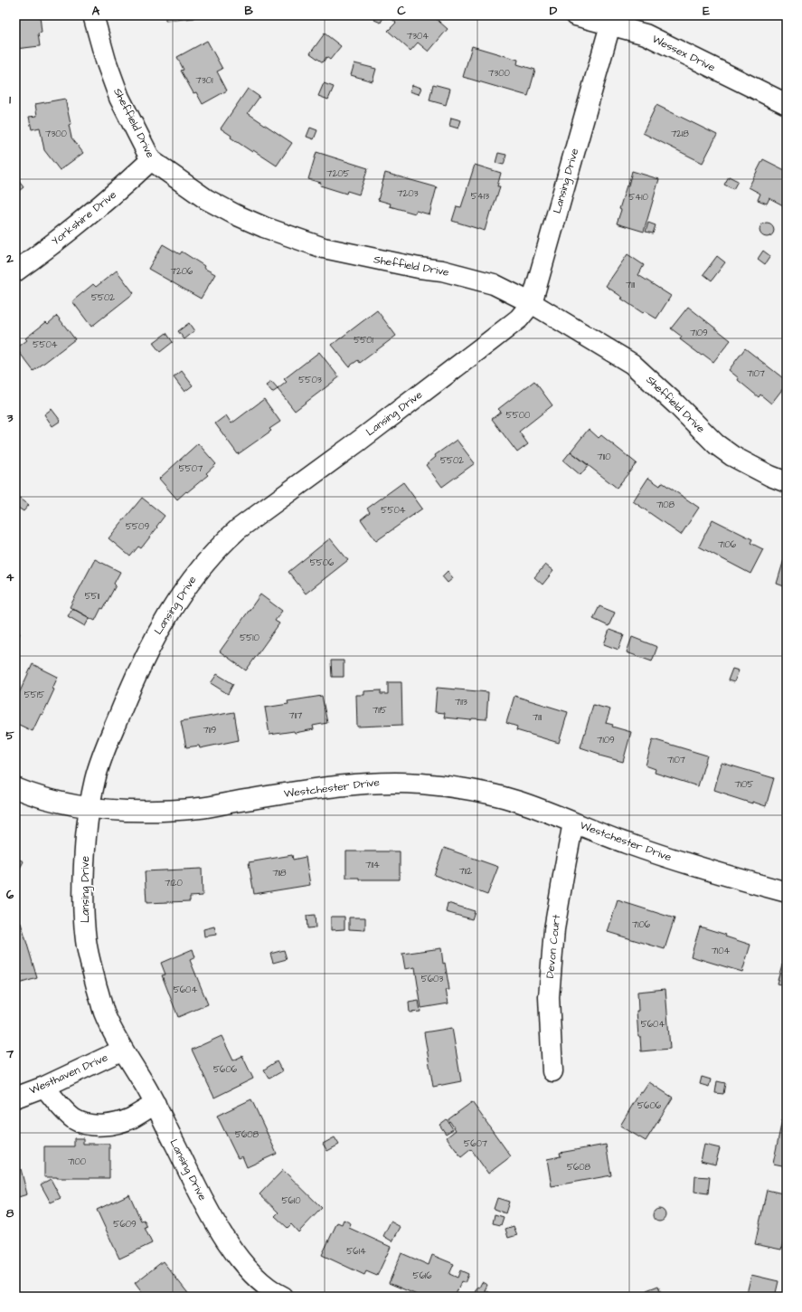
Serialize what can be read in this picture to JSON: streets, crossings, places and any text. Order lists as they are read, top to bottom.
{
  "streets": {
    "street": [
      "Wessex Drive",
      "Sheffield Drive",
      "Lansing Drive",
      "Yorkshire Drive",
      "Westchester Drive",
      "Devon Court",
      "Westhaven Drive"
    ]
  },
  "crossings": [
    ["Wessex Drive", "Lansing Drive"],
    ["Sheffield Drive", "Lansing Drive"],
    ["Sheffield Drive", "Yorkshire Drive"],
    ["Lansing Drive", "Westchester Drive"],
    ["Lansing Drive", "Westhaven Drive"],
    ["Westchester Drive", "Devon Court"]
  ],
  "house_numbers": [
    "7304",
    "7300",
    "7301",
    "7300",
    "7218",
    "7205",
    "7203",
    "5413",
    "5410",
    "7206",
    "7111",
    "5502",
    "7109",
    "5501",
    "5504",
    "7107",
    "5503",
    "5500",
    "7110",
    "5502",
    "5507",
    "7108",
    "5504",
    "5509",
    "7106",
    "5506",
    "5511",
    "5510",
    "5515",
    "7113",
    "7115",
    "7117",
    "7111",
    "7119",
    "7109",
    "7107",
    "7105",
    "7114",
    "7112",
    "7118",
    "7120",
    "7106",
    "7104",
    "5603",
    "5604",
    "5604",
    "5606",
    "5606",
    "5608",
    "5607",
    "7100",
    "5608",
    "5610",
    "5609",
    "5614",
    "5616"
  ],
  "grid": {
    "columns": [
      "A",
      "B",
      "C",
      "D",
      "E"
    ],
    "rows": [
      "1",
      "2",
      "3",
      "4",
      "5",
      "6",
      "7",
      "8"
    ]
  }
}
